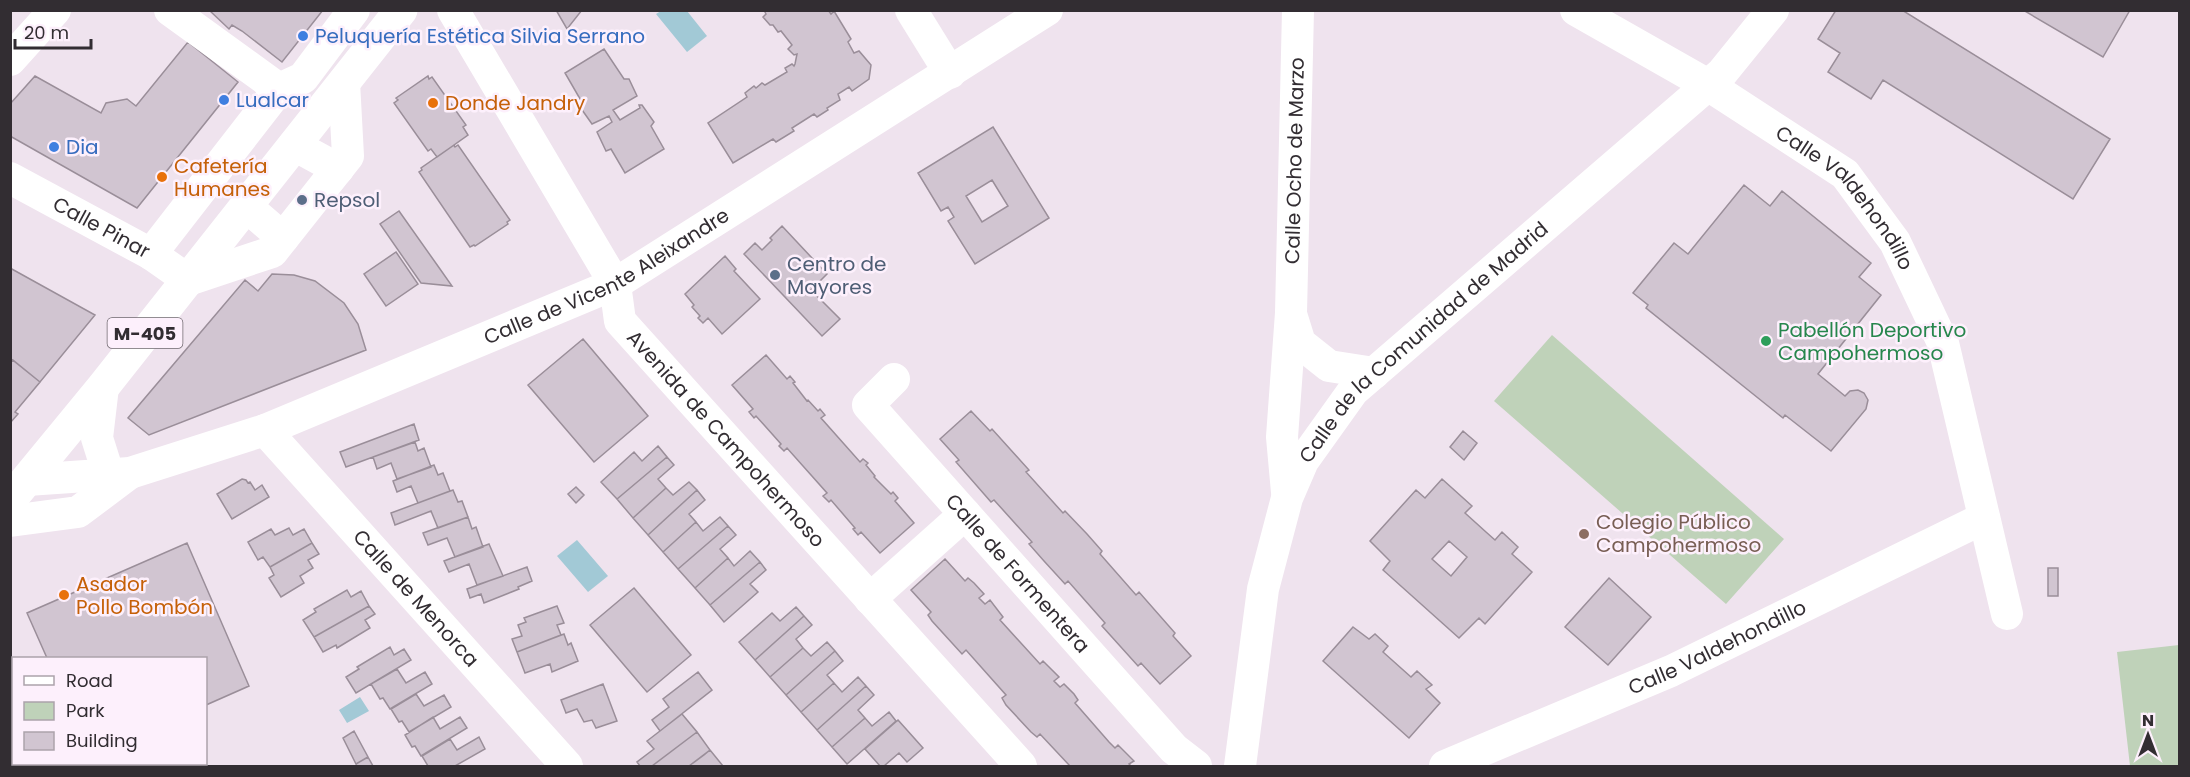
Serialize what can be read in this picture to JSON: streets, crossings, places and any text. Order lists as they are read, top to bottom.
{
  "streets": {
    "main road": ["M-405"],
    "street": [
      "Calle Ocho de Marzo",
      "Calle Valdehondillo",
      "Calle Pinar",
      "Calle de Vicente Aleixandre",
      "Calle de la Comunidad de Madrid",
      "Avenida de Campohermoso",
      "Calle de Formentera",
      "Calle de Menorca"
    ]
  },
  "crossings": [
    ["Calle Ocho de Marzo", "Calle de la Comunidad de Madrid"],
    ["Calle Valdehondillo", "Calle de la Comunidad de Madrid"],
    ["Calle Pinar", "M-405"],
    ["Calle de Vicente Aleixandre", "M-405"],
    ["Calle de Vicente Aleixandre", "Avenida de Campohermoso"],
    ["Calle de Vicente Aleixandre", "Calle de Menorca"]
  ],
  "places": [
    "Peluquería Estética Silvia Serrano",
    "Lualcar",
    "Donde Jandry",
    "Dia",
    "Cafetería Humanes",
    "Repsol",
    "Centro de Mayores",
    "Pabellón Deportivo Campohermoso",
    "Colegio Público Campohermoso",
    "Asador Pollo Bombón"
  ],
  "legend": ["Road", "Park", "Building"],
  "scale_bar": "20 m",
  "north": "top"
}
